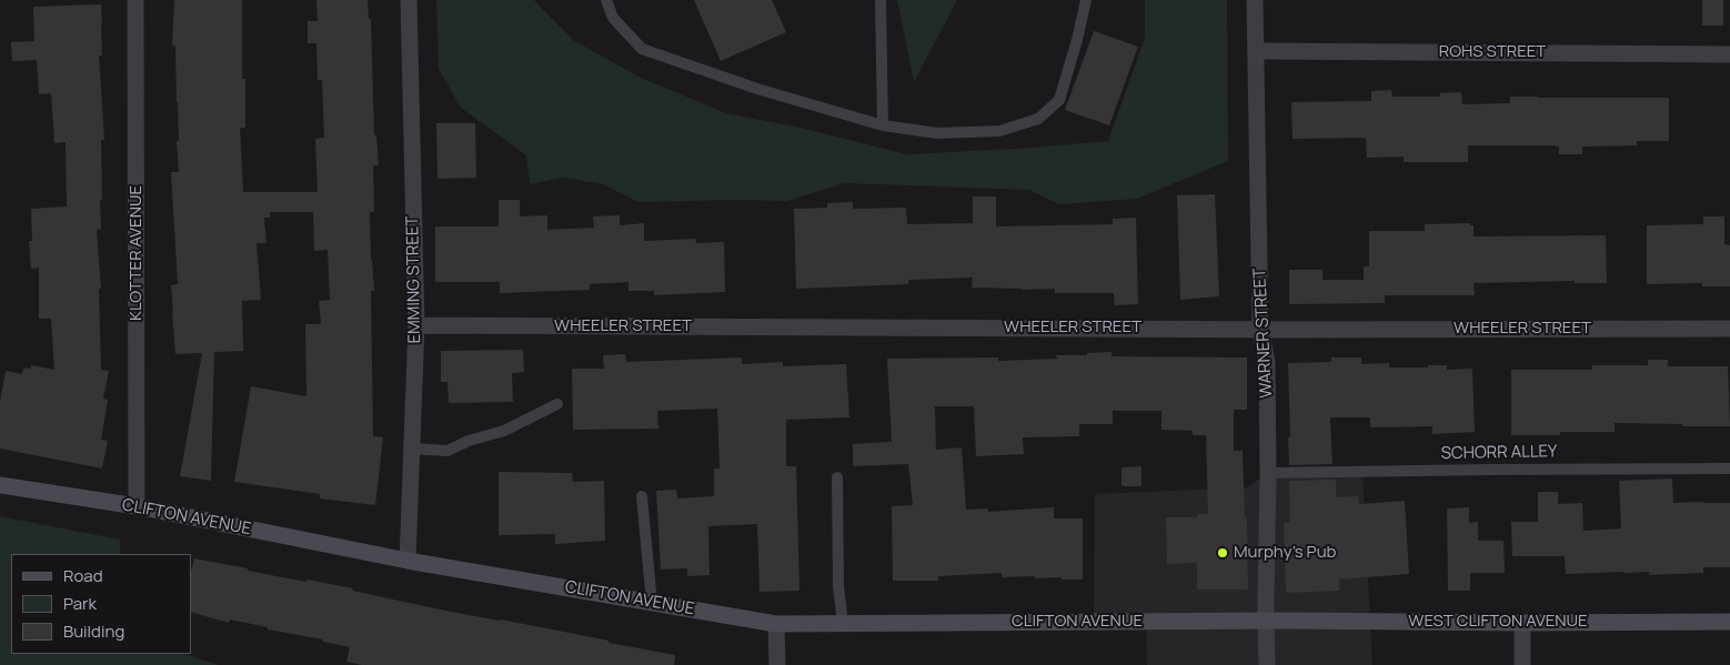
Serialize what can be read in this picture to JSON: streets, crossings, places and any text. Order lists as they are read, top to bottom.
{
  "streets": {
    "main road": ["CLIFTON AVENUE", "WEST CLIFTON AVENUE"],
    "street": [
      "ROHS STREET",
      "KLOTTER AVENUE",
      "EMMING STREET",
      "WHEELER STREET",
      "WARNER STREET"
    ],
    "lane": ["SCHORR ALLEY"]
  },
  "crossings": [
    ["ROHS STREET", "WARNER STREET"],
    ["KLOTTER AVENUE", "CLIFTON AVENUE"],
    ["EMMING STREET", "WHEELER STREET"],
    ["EMMING STREET", "CLIFTON AVENUE"],
    ["WHEELER STREET", "WARNER STREET"],
    ["WARNER STREET", "SCHORR ALLEY"],
    ["WARNER STREET", "CLIFTON AVENUE"],
    ["WARNER STREET", "WEST CLIFTON AVENUE"],
    ["CLIFTON AVENUE", "WEST CLIFTON AVENUE"]
  ],
  "places": ["Murphy’s Pub"],
  "legend": ["Road", "Park", "Building"]
}
